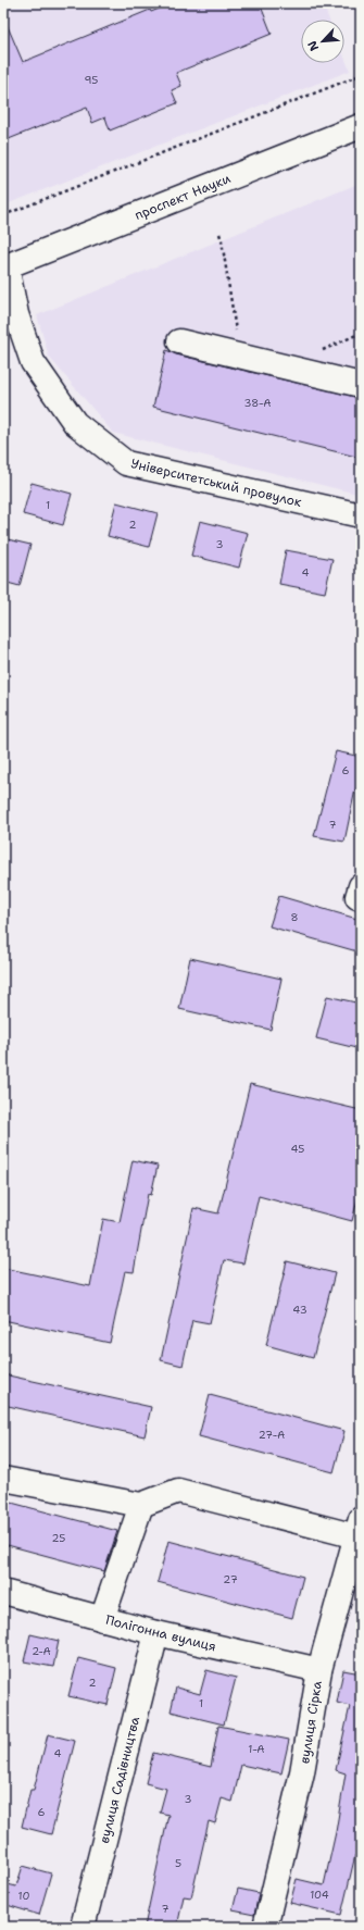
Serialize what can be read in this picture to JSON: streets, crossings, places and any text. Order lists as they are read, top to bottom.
{
  "streets": {
    "street": [
      "проспект Науки",
      "Університетський провулок",
      "Полігонна вулиця",
      "вулиця Сірка",
      "вулиця Садівництва"
    ]
  },
  "crossings": [
    ["проспект Науки", "Університетський провулок"],
    ["Полігонна вулиця", "вулиця Сірка"],
    ["Полігонна вулиця", "вулиця Садівництва"]
  ],
  "house_numbers": [
    "95",
    "38-А",
    "1",
    "2",
    "3",
    "4",
    "6",
    "7",
    "8",
    "45",
    "43",
    "27-А",
    "25",
    "27",
    "2-А",
    "2",
    "1",
    "1-А",
    "4",
    "3",
    "6",
    "5",
    "104",
    "10",
    "7"
  ],
  "north": "bottom left"
}
